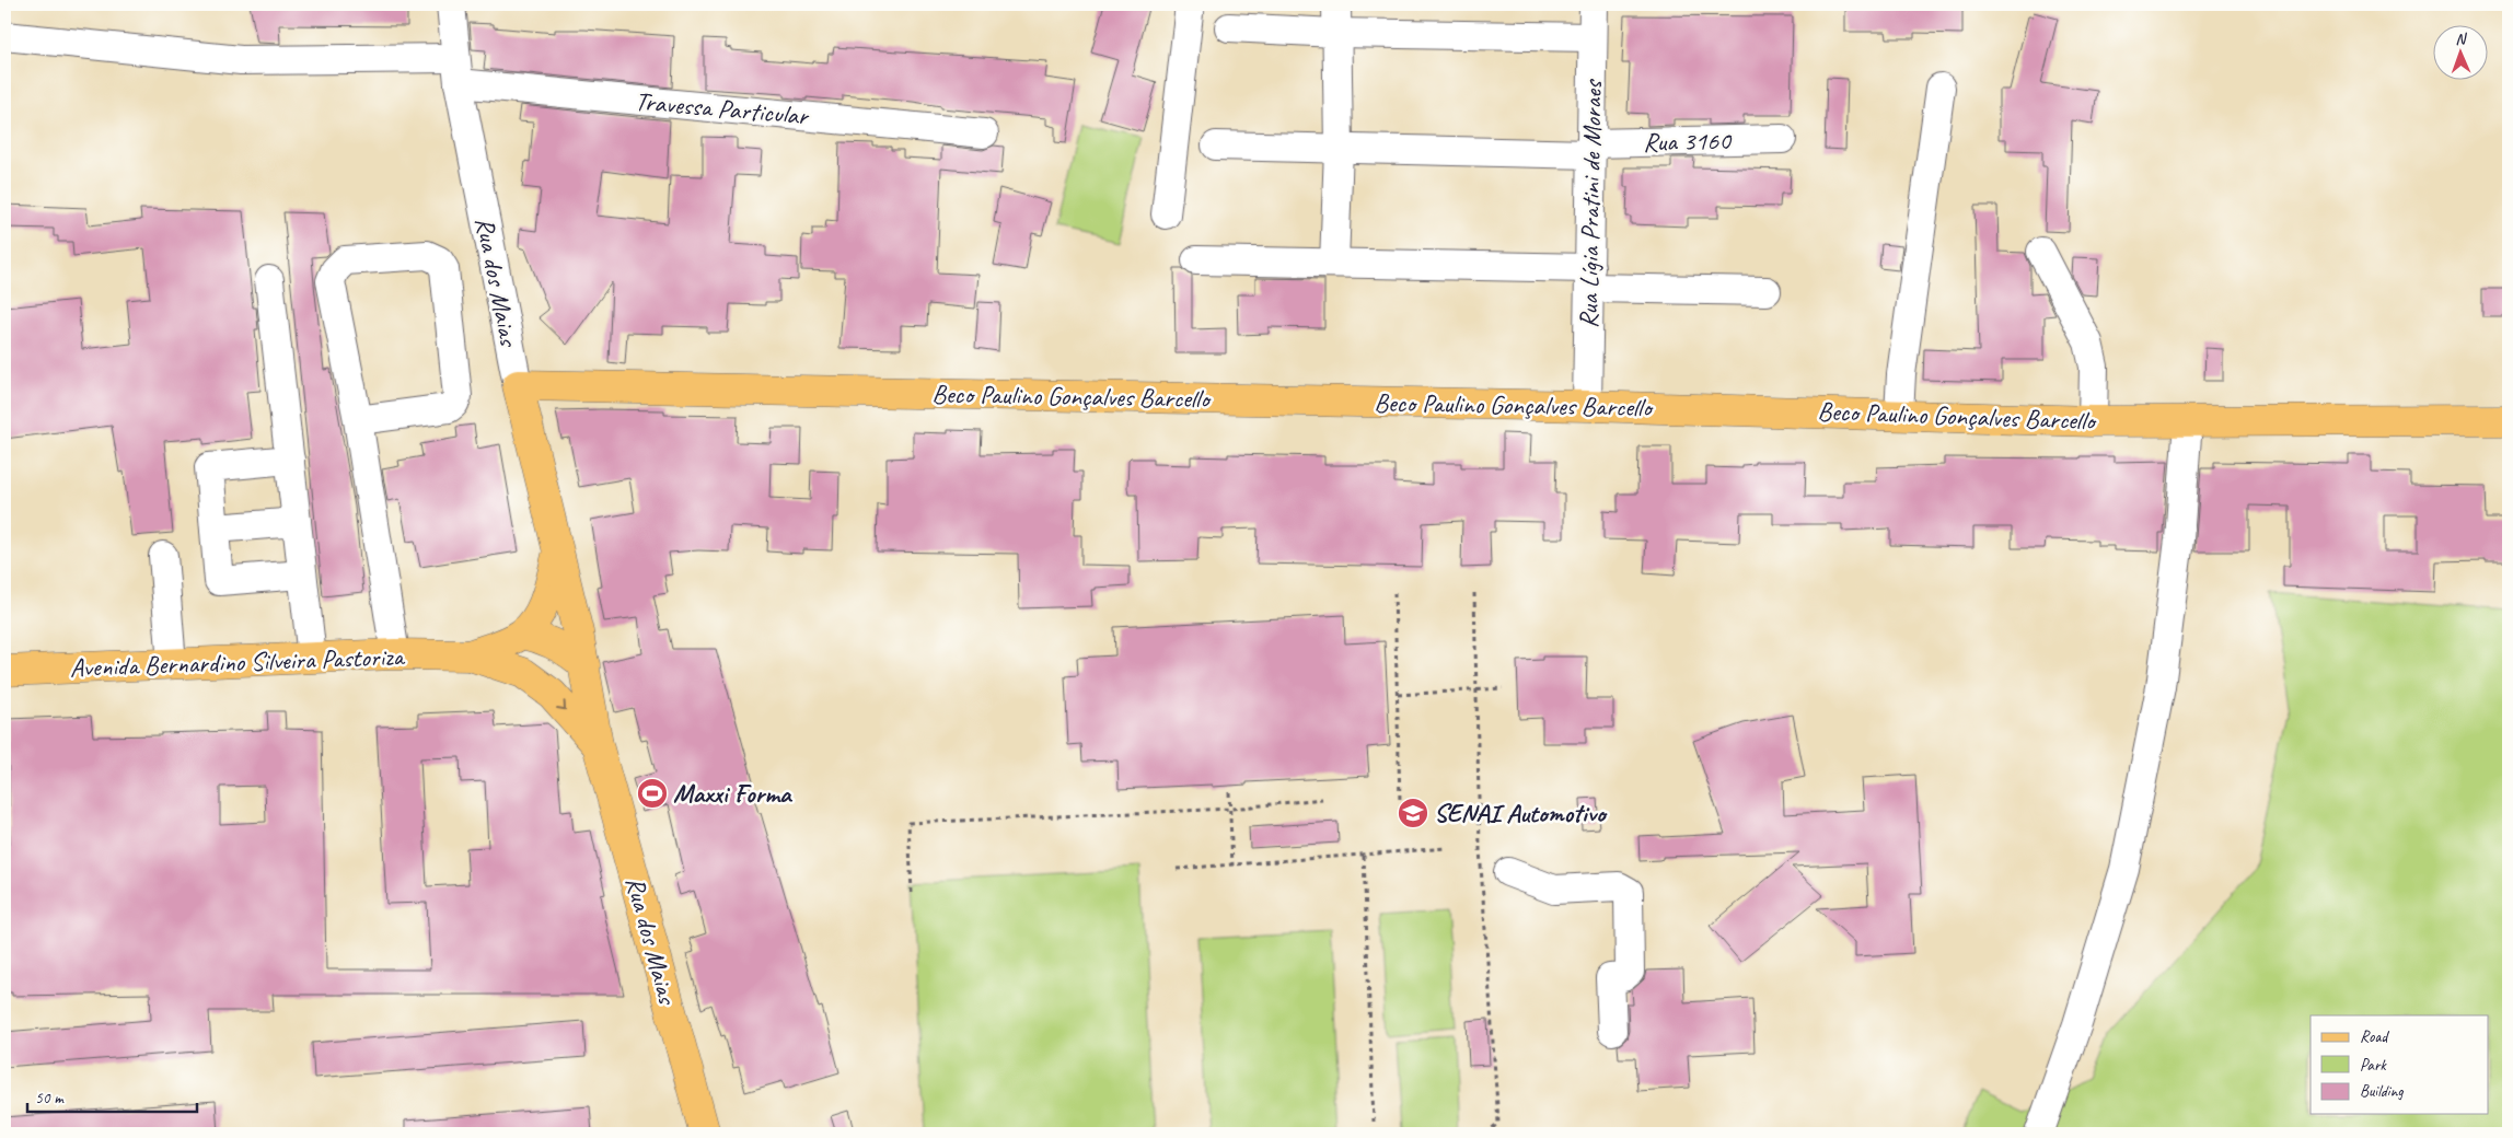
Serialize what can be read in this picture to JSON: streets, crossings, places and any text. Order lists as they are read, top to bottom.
{
  "streets": {
    "main road": ["Rua dos Maias", "Beco Paulino Gonçalves Barcello", "Avenida Bernardino Silveira Pastoriza"],
    "street": ["Travessa Particular", "Rua 3160", "Rua Lígia Pratini de Moraes"]
  },
  "crossings": [
    ["Travessa Particular", "Rua dos Maias"],
    ["Rua 3160", "Rua Lígia Pratini de Moraes"],
    ["Rua Lígia Pratini de Moraes", "Beco Paulino Gonçalves Barcello"],
    ["Rua dos Maias", "Beco Paulino Gonçalves Barcello"],
    ["Rua dos Maias", "Avenida Bernardino Silveira Pastoriza"]
  ],
  "places": {
    "sports": ["Maxxi Forma"],
    "school or university": ["SENAI Automotivo"]
  },
  "legend": ["Road", "Park", "Building"],
  "scale_bar": "50 m",
  "north": "top"
}
